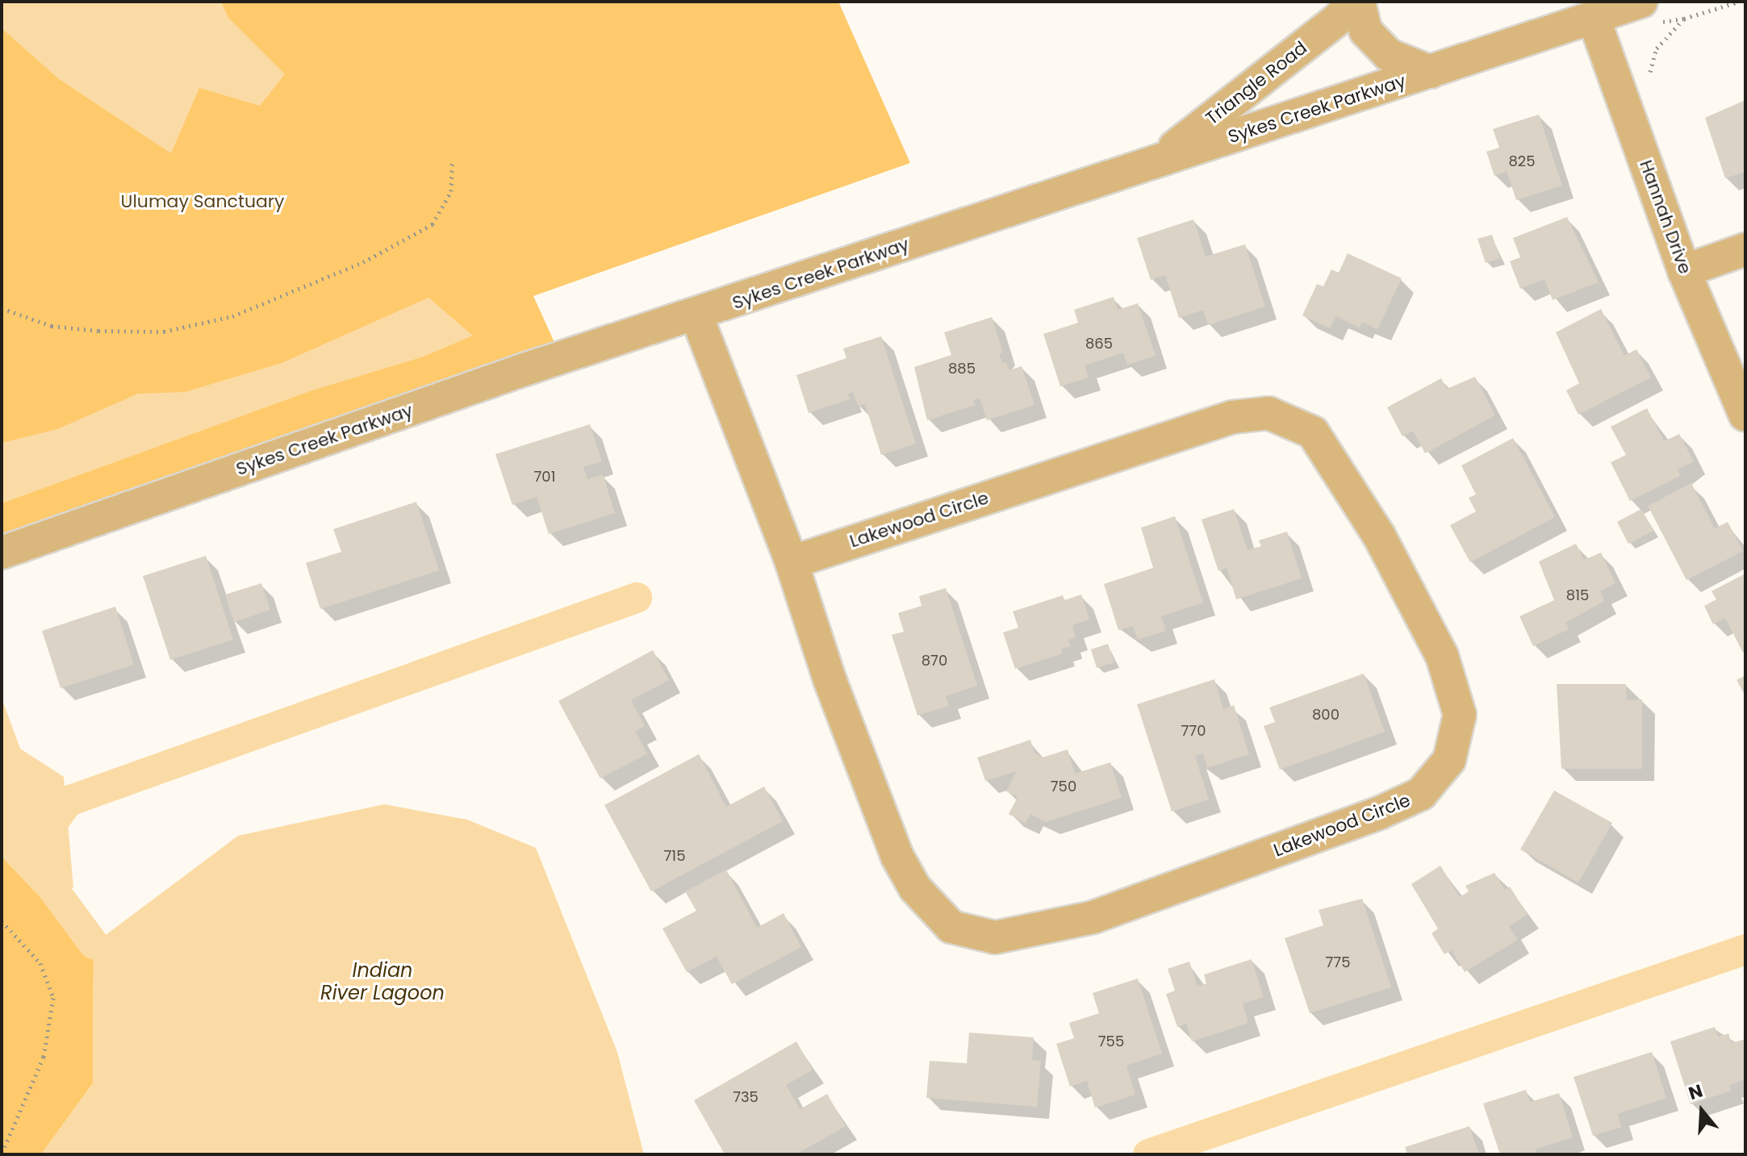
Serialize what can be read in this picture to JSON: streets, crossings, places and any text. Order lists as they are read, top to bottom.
{
  "streets": {
    "street": [
      "Triangle Road",
      "Sykes Creek Parkway",
      "Hannah Drive",
      "Lakewood Circle"
    ]
  },
  "crossings": [
    ["Triangle Road", "Sykes Creek Parkway"],
    ["Sykes Creek Parkway", "Hannah Drive"],
    ["Sykes Creek Parkway", "Lakewood Circle"]
  ],
  "water": ["Indian River Lagoon"],
  "parks": ["Ulumay Sanctuary"],
  "house_numbers": [
    "825",
    "865",
    "885",
    "701",
    "815",
    "870",
    "800",
    "770",
    "750",
    "715",
    "775",
    "755",
    "735"
  ],
  "north": "top"
}
